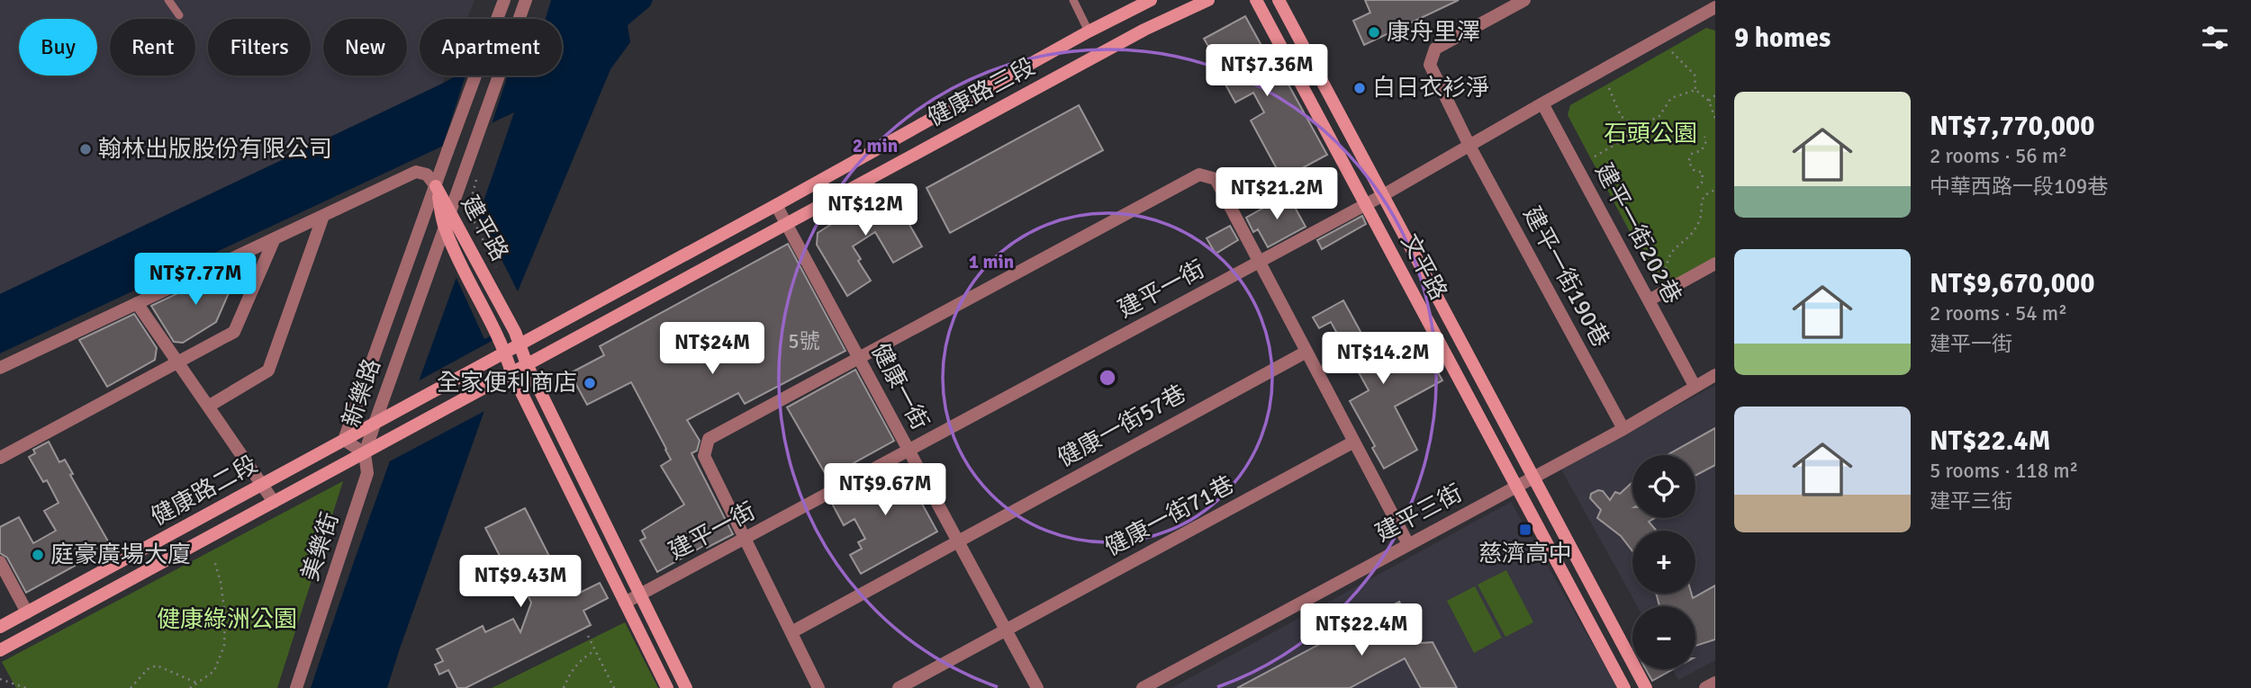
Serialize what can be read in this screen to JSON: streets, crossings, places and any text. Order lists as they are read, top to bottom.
{
  "streets": {
    "street": [
      "健康路三段",
      "建平路",
      "建平一街202巷",
      "文平路",
      "建平一街190巷",
      "建平一街",
      "健康一街",
      "新樂路",
      "健康一街57巷",
      "健康路二段",
      "建平三街",
      "健康一街71巷",
      "美樂街"
    ]
  },
  "crossings": [
    ["健康路三段", "建平路"],
    ["健康路三段", "健康一街"],
    ["健康路三段", "健康路二段"],
    ["建平路", "建平一街"],
    ["建平路", "新樂路"],
    ["建平一街202巷", "建平一街"],
    ["建平一街202巷", "建平三街"],
    ["文平路", "建平一街"],
    ["文平路", "建平三街"],
    ["建平一街190巷", "建平一街"],
    ["建平一街190巷", "建平三街"],
    ["建平一街", "健康一街"],
    ["健康一街", "健康一街57巷"],
    ["健康一街", "健康一街71巷"],
    ["新樂路", "健康路二段"],
    ["新樂路", "美樂街"],
    ["健康路二段", "美樂街"]
  ],
  "parks": ["石頭公園", "健康綠洲公園"],
  "places": {
    "other": [
      "康舟里澤",
      "白日衣衫淨",
      "翰林出版股份有限公司",
      "全家便利商店",
      "庭豪廣場大廈"
    ],
    "transit": ["慈濟高中"]
  },
  "house_numbers": ["5號"],
  "page": {
    "heading": "9 homes",
    "chip": [
      "Buy",
      "Rent",
      "Filters",
      "New",
      "Apartment"
    ],
    "price": [
      "NT$7.36M",
      "NT$21.2M",
      "NT$12M",
      "NT$7.77M",
      "NT$24M",
      "NT$14.2M",
      "NT$9.67M",
      "NT$9.43M",
      "NT$22.4M"
    ],
    "list": [
      {
        "name": "NT$7,770,000",
        "note": "2 rooms · 56 m² · 中華西路一段109巷"
      },
      {
        "name": "NT$9,670,000",
        "note": "2 rooms · 54 m² · 建平一街"
      },
      {
        "name": "NT$22.4M",
        "note": "5 rooms · 118 m² · 建平三街"
      }
    ],
    "map_buttons": ["+", "−"]
  },
  "rings": ["2 min", "1 min"]
}
